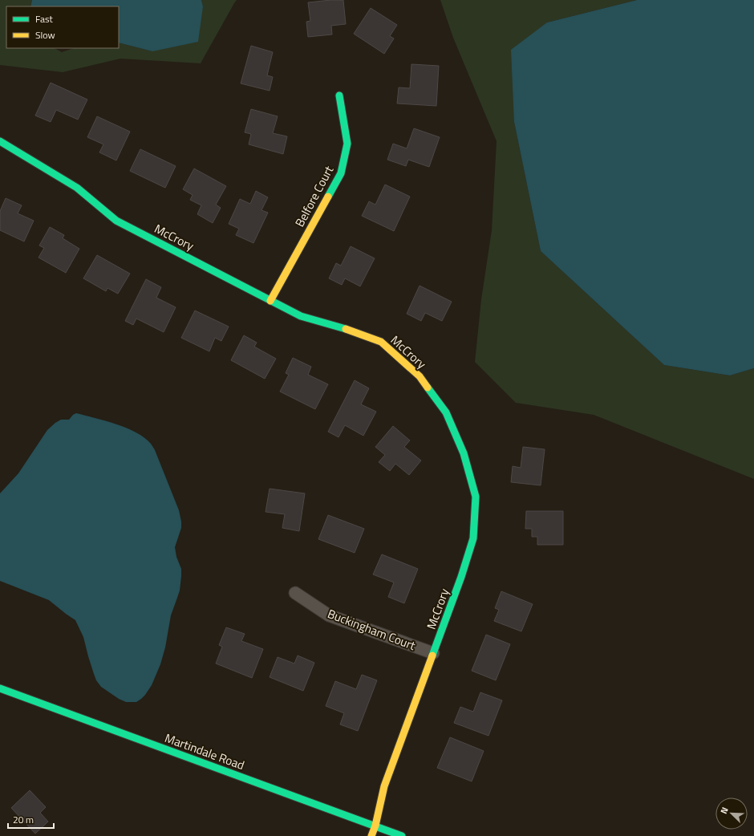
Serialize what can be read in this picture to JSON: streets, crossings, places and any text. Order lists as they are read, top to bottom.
{
  "streets": {
    "street": [
      "Belfore Court",
      "McCrory",
      "Buckingham Court",
      "Martindale Road"
    ]
  },
  "crossings": [
    ["Belfore Court", "McCrory"],
    ["McCrory", "Buckingham Court"],
    ["McCrory", "Martindale Road"]
  ],
  "legend": ["Fast", "Slow"],
  "scale_bar": "20 m",
  "north": "top left"
}
